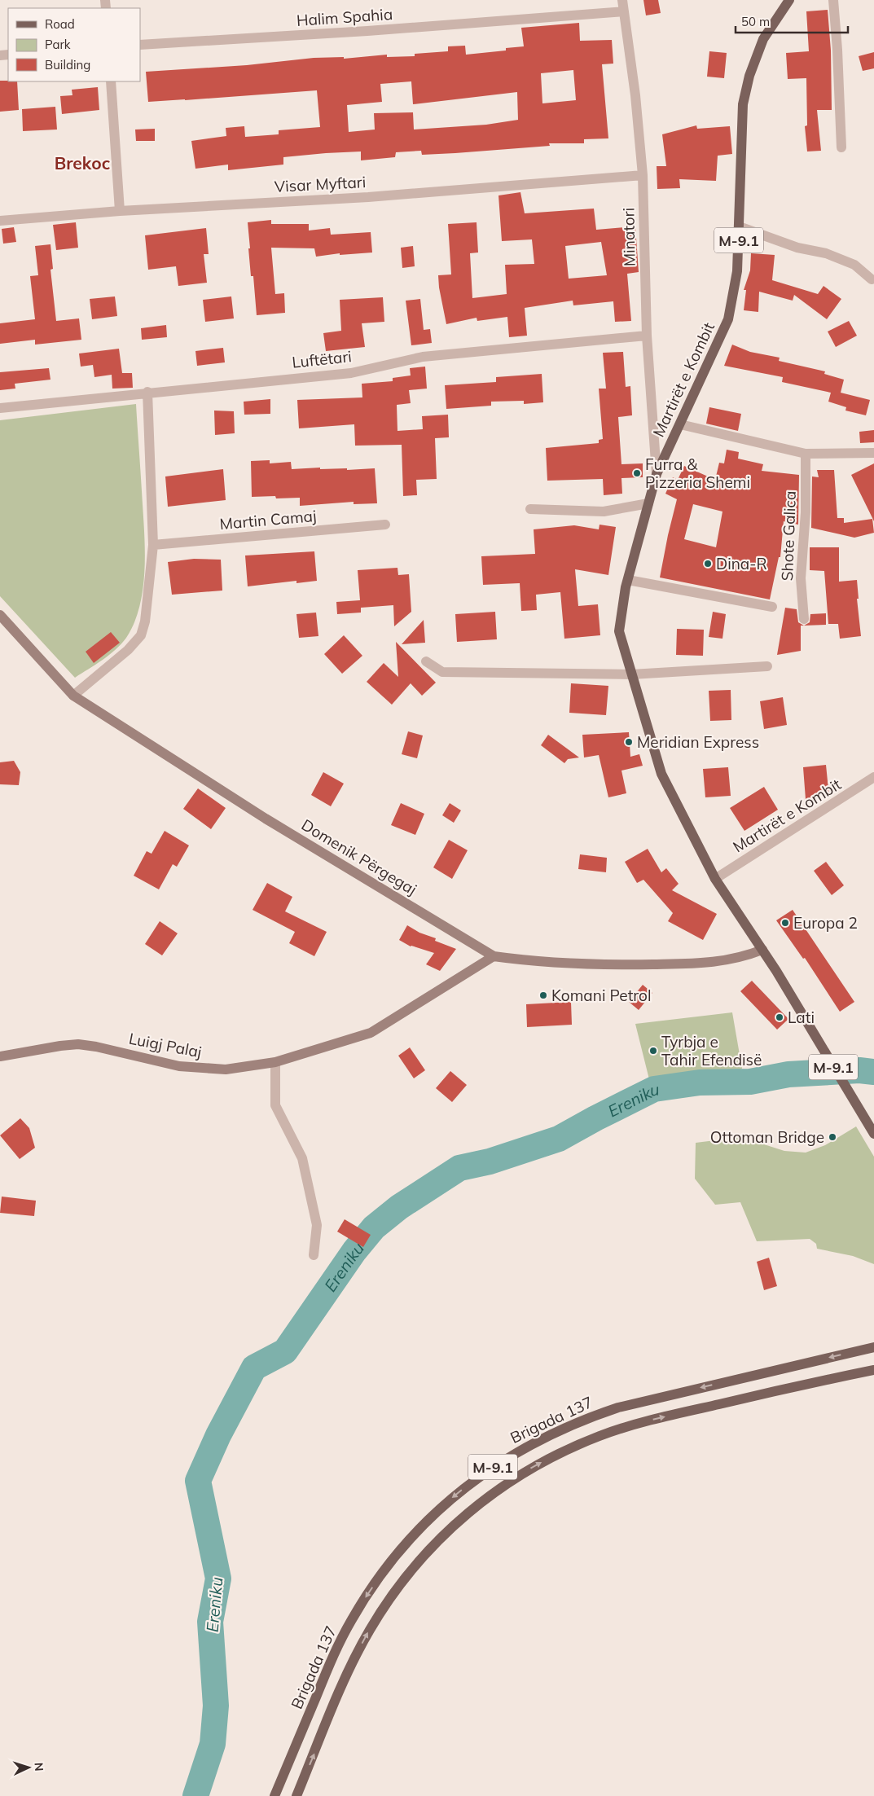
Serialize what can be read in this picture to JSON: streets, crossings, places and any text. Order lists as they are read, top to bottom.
{
  "streets": {
    "main road": [
      "M-9.1",
      "Martirët e Kombit",
      "Domenik Përgegaj",
      "Luigj Palaj",
      "Brigada 137"
    ],
    "street": [
      "Halim Spahia",
      "Visar Myftari",
      "Minatori",
      "Luftëtari",
      "Martin Camaj",
      "Shote Galica"
    ]
  },
  "crossings": [
    ["Halim Spahia", "Minatori"],
    ["Visar Myftari", "Minatori"],
    ["Minatori", "Luftëtari"],
    ["Minatori", "Martirët e Kombit"],
    ["M-9.1", "Martirët e Kombit"],
    ["M-9.1", "Domenik Përgegaj"],
    ["Martirët e Kombit", "Domenik Përgegaj"],
    ["Domenik Përgegaj", "Luigj Palaj"]
  ],
  "districts": ["Brekoc"],
  "water": ["Ereniku"],
  "places": [
    "Furra & Pizzeria Shemi",
    "Dina-R",
    "Meridian Express",
    "Europa 2",
    "Komani Petrol",
    "Lati",
    "Tyrbja e Tahir Efendisë",
    "Ottoman Bridge"
  ],
  "legend": ["Road", "Park", "Building"],
  "scale_bar": "50 m",
  "north": "right"
}
